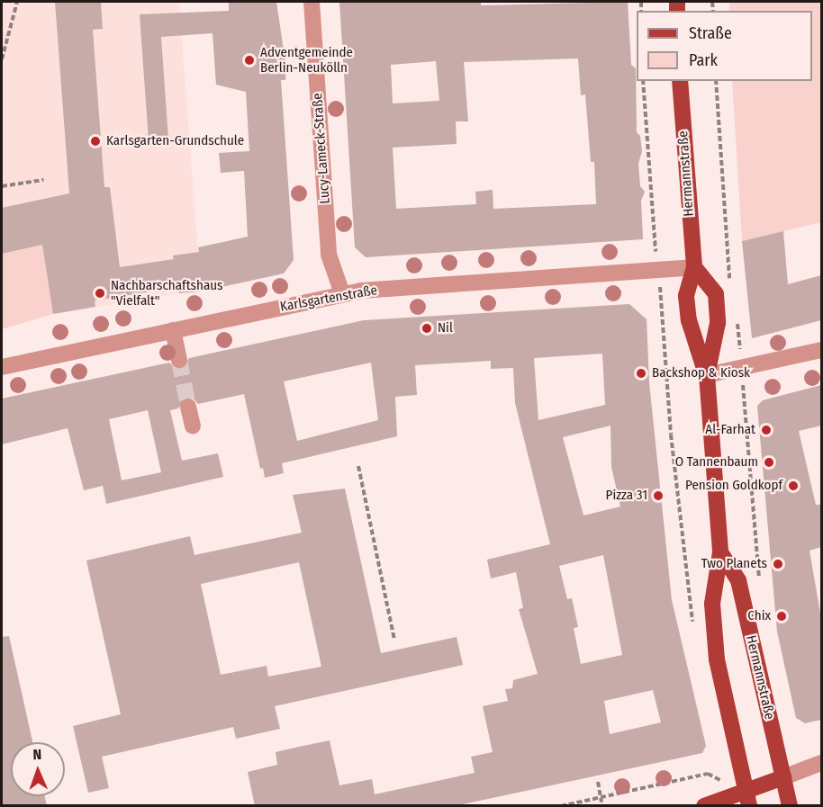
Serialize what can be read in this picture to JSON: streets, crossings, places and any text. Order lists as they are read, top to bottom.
{
  "streets": {
    "main road": ["Hermannstraße"],
    "street": ["Lucy-Lameck-Straße", "Karlsgartenstraße"]
  },
  "crossings": [
    ["Lucy-Lameck-Straße", "Karlsgartenstraße"],
    ["Hermannstraße", "Karlsgartenstraße"]
  ],
  "places": [
    "Adventgemeinde Berlin-Neukölln",
    "Karlsgarten-Grundschule",
    "Nachbarschaftshaus \"Vielfalt\"",
    "Nil",
    "Backshop & Kiosk",
    "Al-Farhat",
    "O Tannenbaum",
    "Pension Goldkopf",
    "Pizza 31",
    "Two Planets",
    "Chix"
  ],
  "legend": ["Straße", "Park"],
  "north": "top"
}
